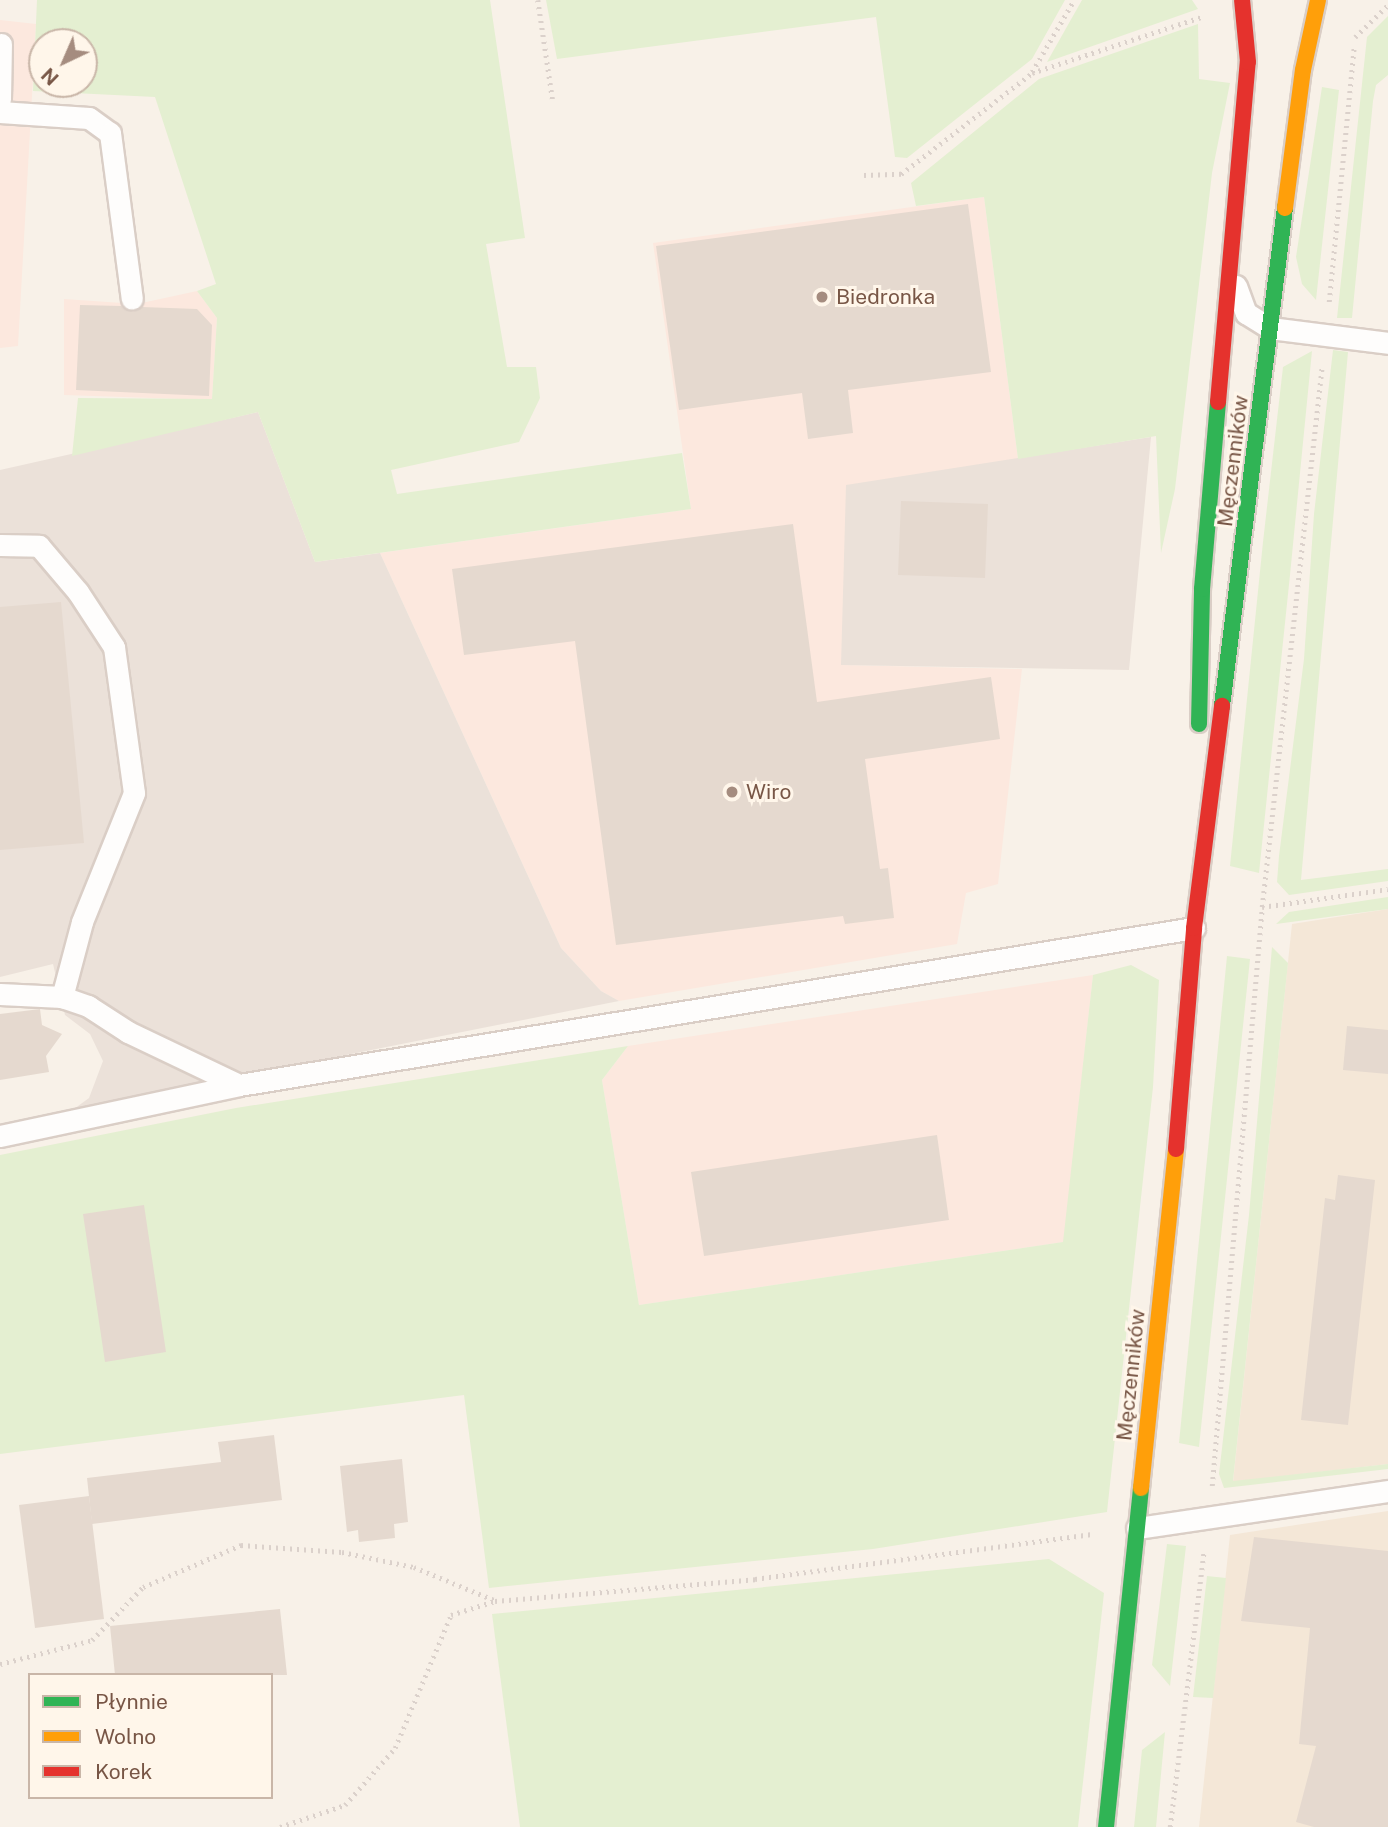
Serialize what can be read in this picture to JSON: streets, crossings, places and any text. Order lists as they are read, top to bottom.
{
  "streets": {
    "main road": ["Męczenników"]
  },
  "places": ["Biedronka", "Wiro"],
  "legend": ["Płynnie", "Wolno", "Korek"],
  "north": "bottom left"
}
